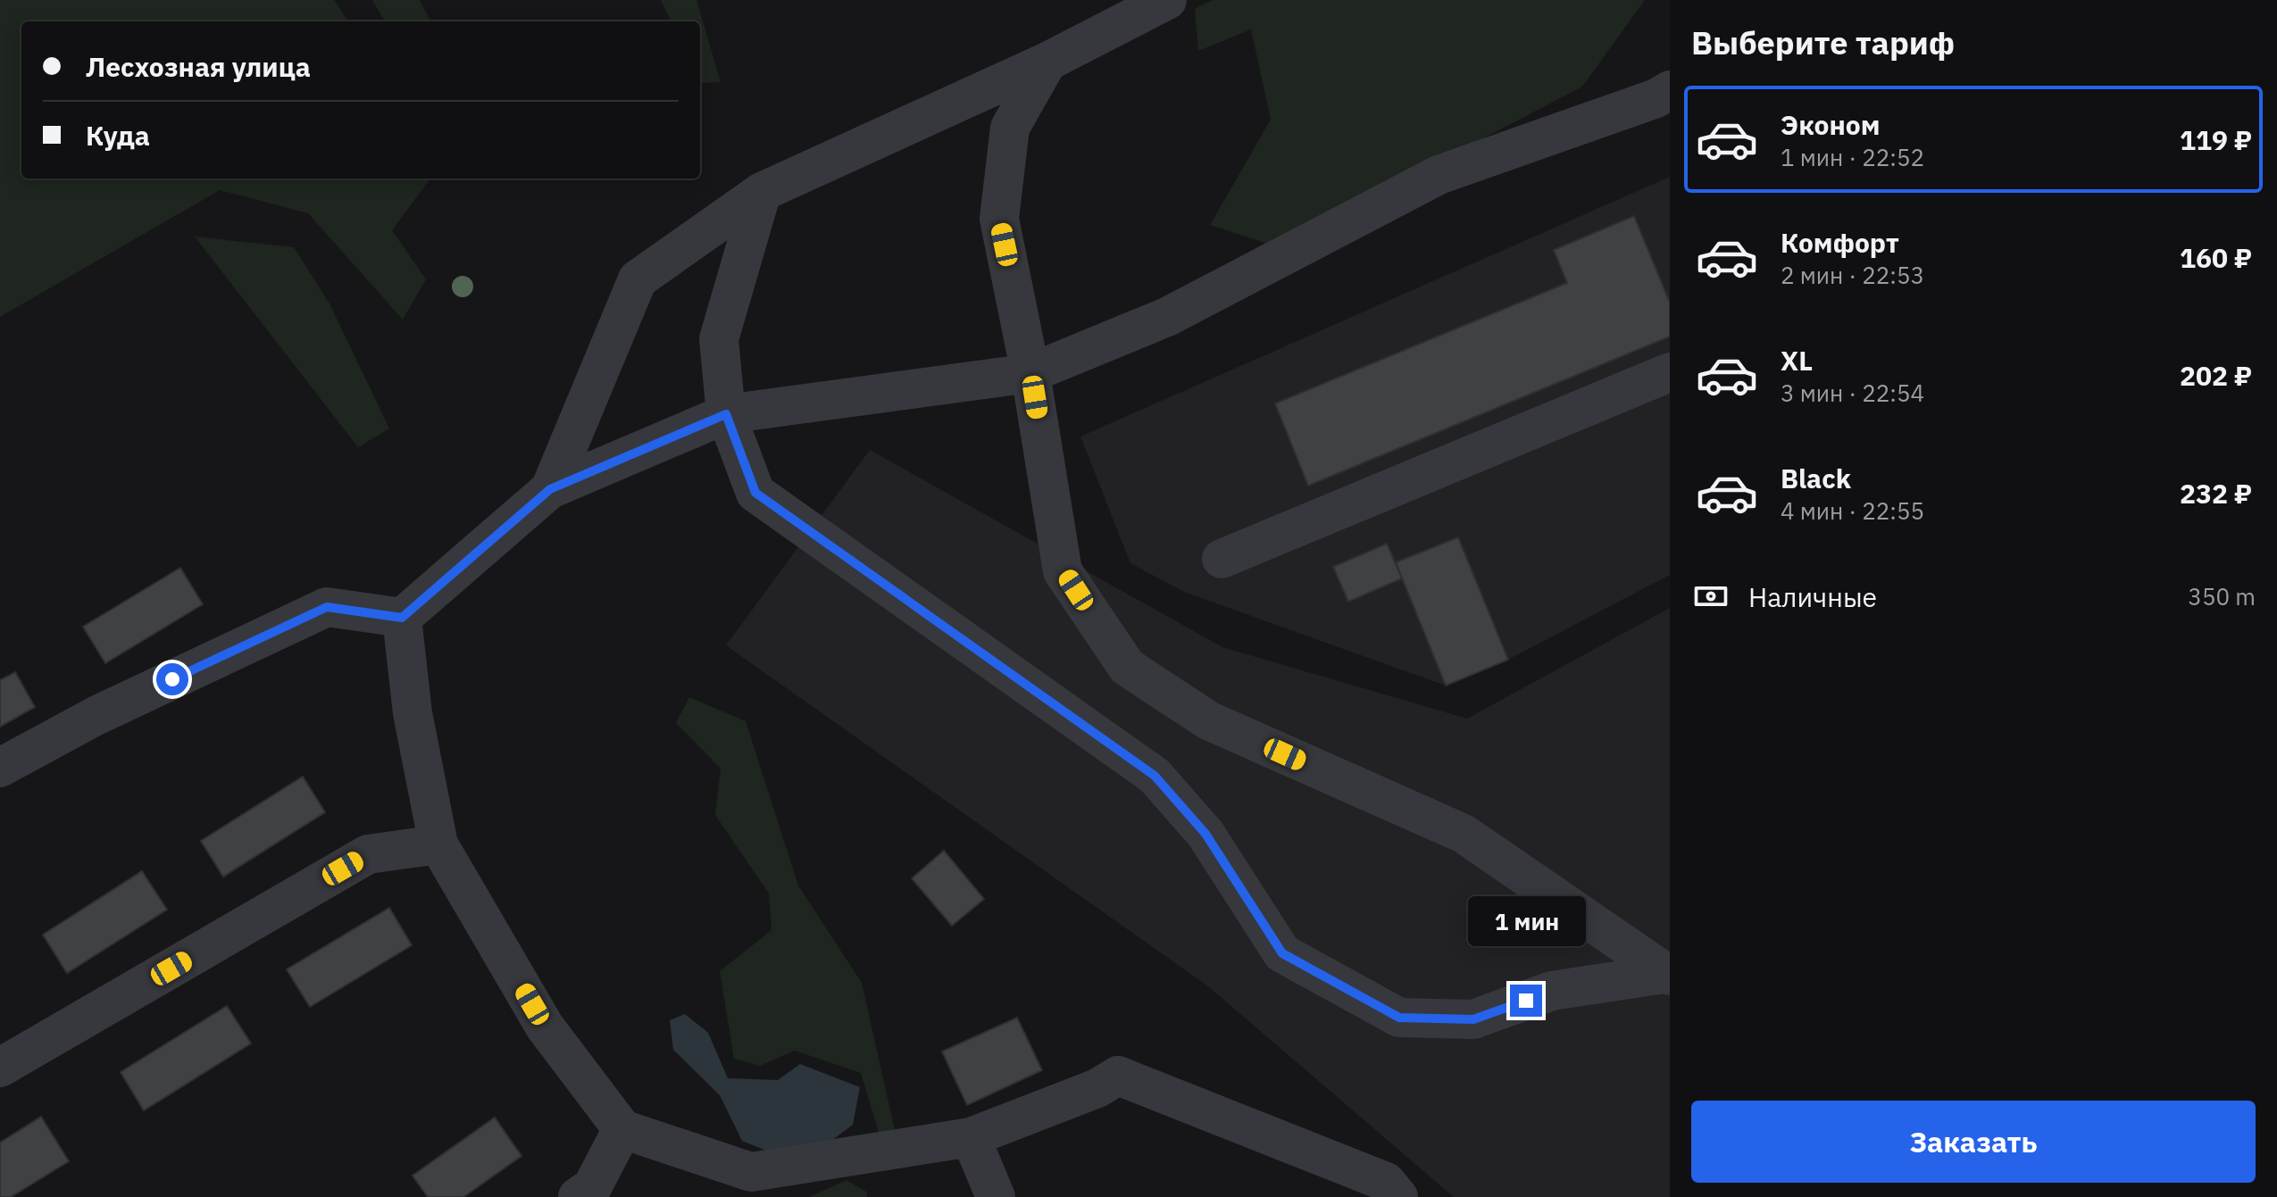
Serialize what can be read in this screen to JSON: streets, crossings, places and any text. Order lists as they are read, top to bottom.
{
  "page": {
    "heading": "Выберите тариф",
    "banner": ["Лесхозная улица", "Куда"],
    "list": [
      {
        "name": "Эконом",
        "note": "1 мин · 22:52",
        "value": "119 ₽"
      },
      {
        "name": "Комфорт",
        "note": "2 мин · 22:53",
        "value": "160 ₽"
      },
      {
        "name": "XL",
        "note": "3 мин · 22:54",
        "value": "202 ₽"
      },
      {
        "name": "Black",
        "note": "4 мин · 22:55",
        "value": "232 ₽"
      }
    ],
    "pay": ["Наличные", "350 m"],
    "bubble": "1 мин",
    "buttons": "Заказать"
  }
}
